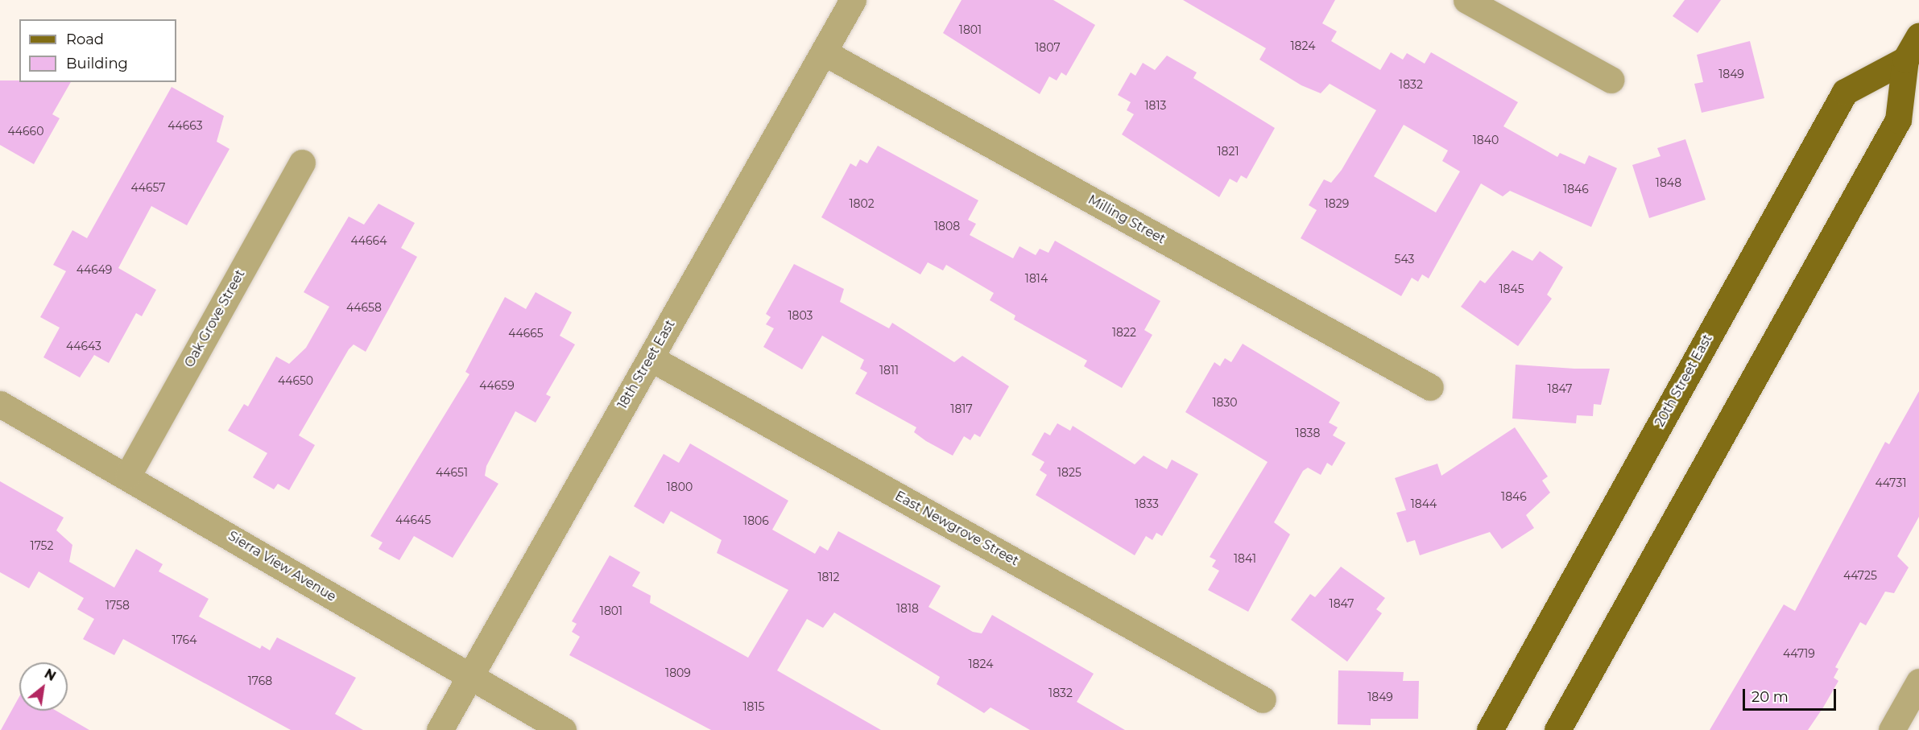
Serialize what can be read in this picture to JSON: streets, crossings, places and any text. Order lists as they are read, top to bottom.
{
  "streets": {
    "main road": ["20th Street East"],
    "street": [
      "Milling Street",
      "Oak Grove Street",
      "18th Street East",
      "East Newgrove Street",
      "Sierra View Avenue"
    ]
  },
  "crossings": [
    ["Milling Street", "18th Street East"],
    ["Oak Grove Street", "Sierra View Avenue"],
    ["18th Street East", "East Newgrove Street"],
    ["18th Street East", "Sierra View Avenue"]
  ],
  "house_numbers": [
    "1801",
    "1824",
    "1807",
    "1849",
    "1832",
    "1813",
    "44663",
    "44660",
    "1840",
    "1821",
    "1848",
    "44657",
    "1846",
    "1802",
    "1829",
    "1808",
    "44664",
    "543",
    "44649",
    "1814",
    "1845",
    "44658",
    "1803",
    "1822",
    "44665",
    "44643",
    "1811",
    "44650",
    "44659",
    "1847",
    "1830",
    "1817",
    "1838",
    "44651",
    "1825",
    "44731",
    "1800",
    "1846",
    "1833",
    "1844",
    "44645",
    "1806",
    "1752",
    "1841",
    "44725",
    "1812",
    "1847",
    "1758",
    "1818",
    "1801",
    "1764",
    "44719",
    "1824",
    "1809",
    "1768",
    "1832",
    "1849",
    "1815"
  ],
  "legend": ["Road", "Building"],
  "scale_bar": "20 m",
  "north": "top right"
}
